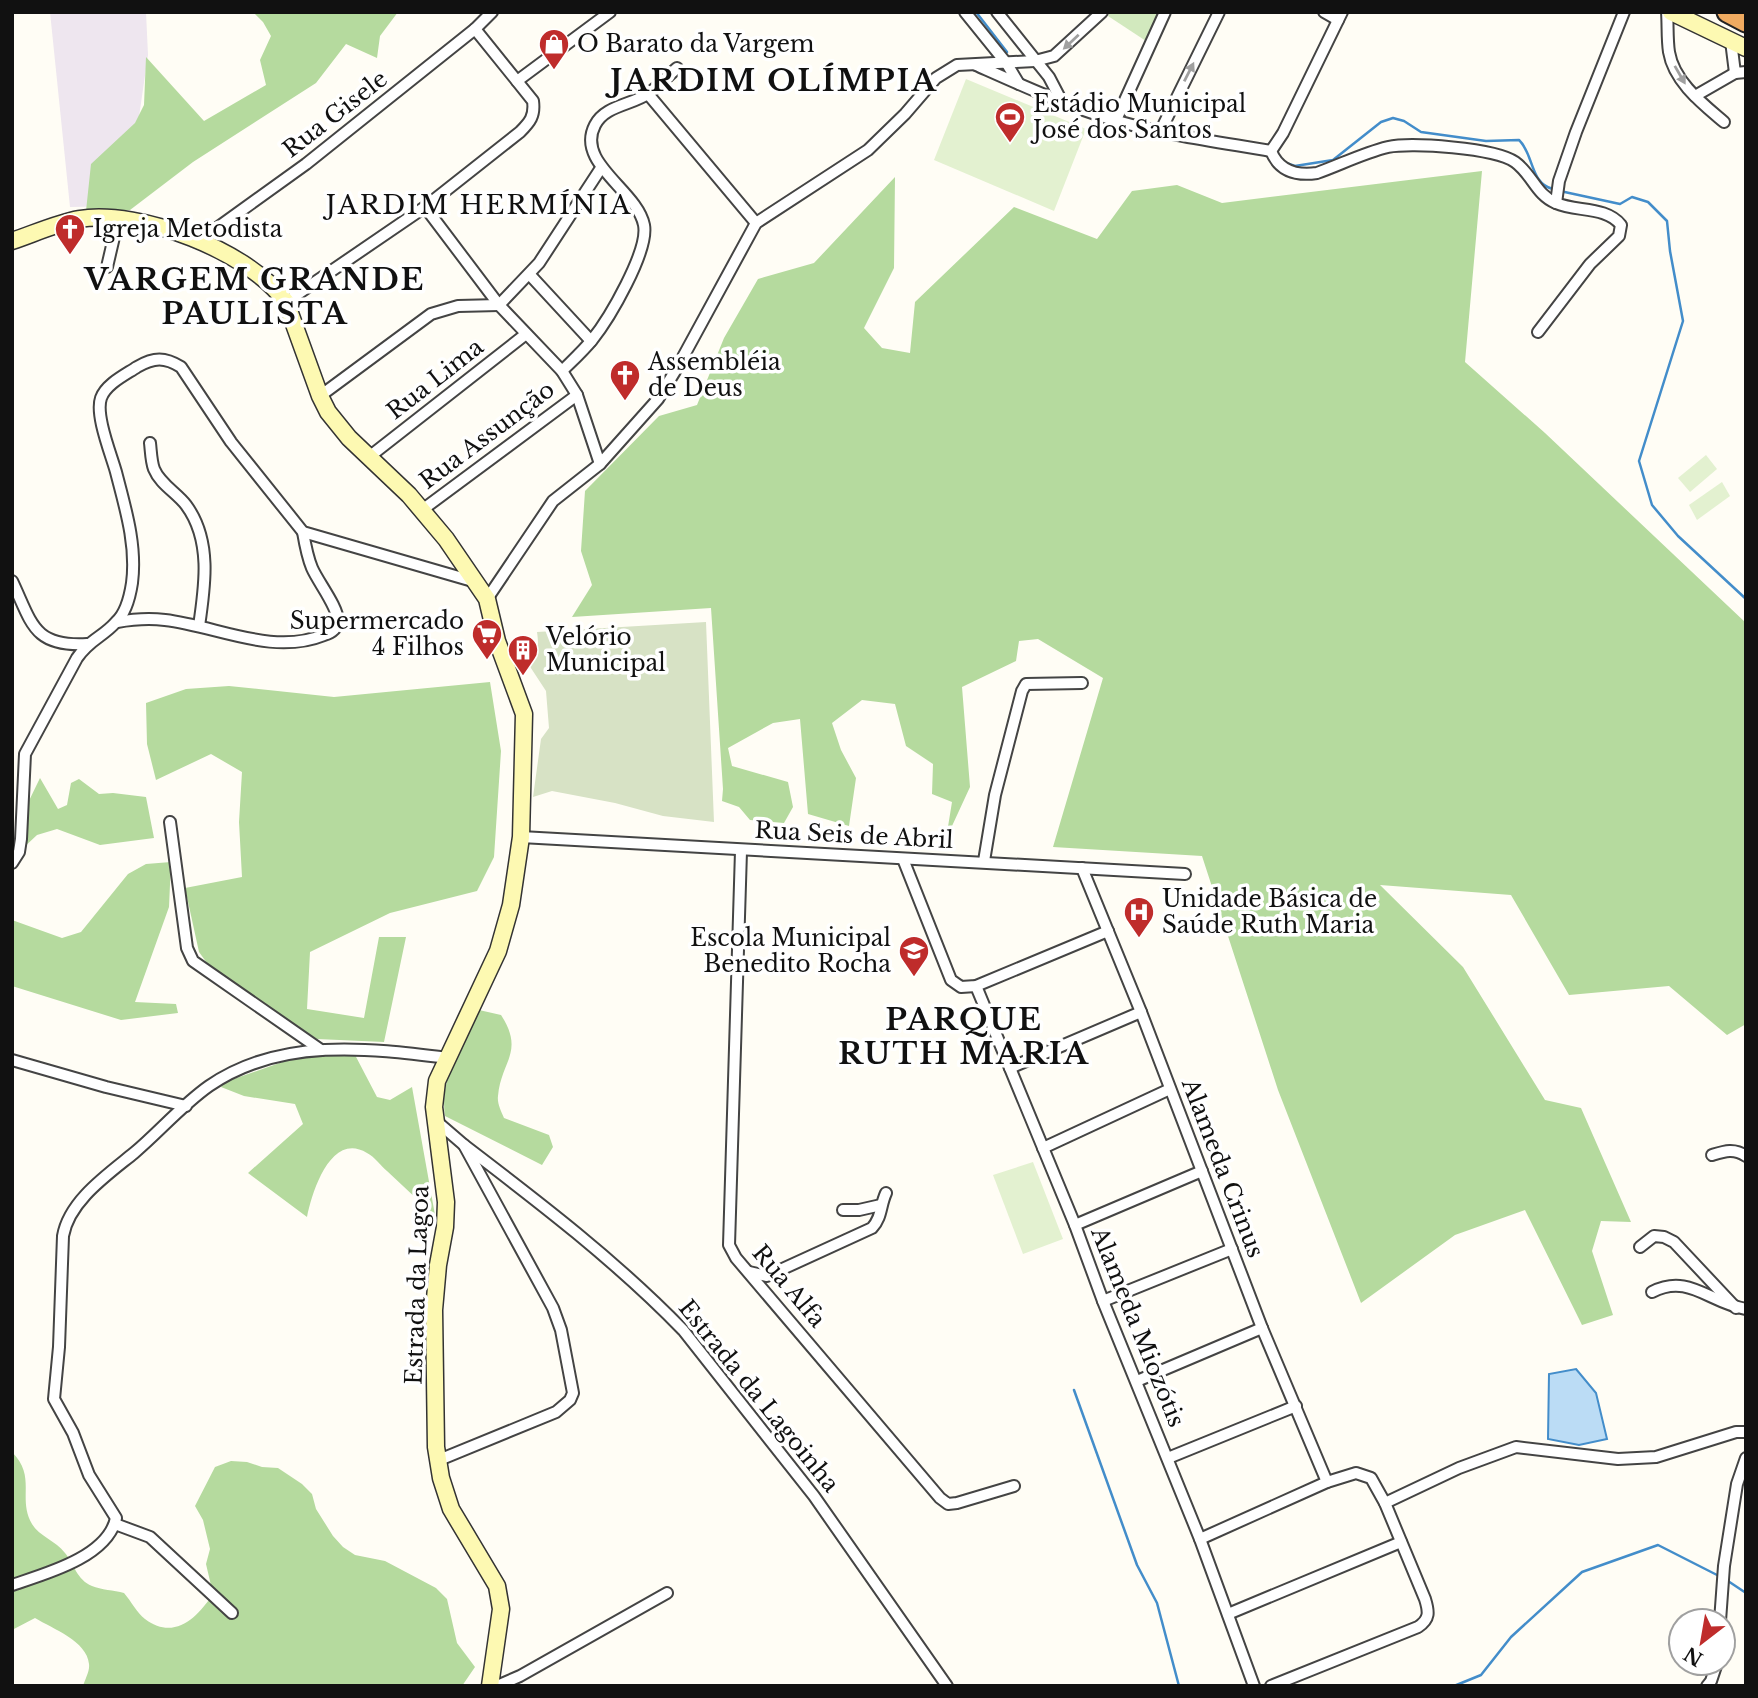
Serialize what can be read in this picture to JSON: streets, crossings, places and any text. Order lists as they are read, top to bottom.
{
  "streets": {
    "street": [
      "Rua Gisele",
      "Rua Lima",
      "Rua Assunção",
      "Rua Seis de Abril",
      "Alameda Crinus",
      "Estrada da Lagoa",
      "Rua Alfa",
      "Alameda Miozótis",
      "Estrada da Lagoinha"
    ]
  },
  "crossings": [
    ["Rua Lima", "Estrada da Lagoa"],
    ["Rua Assunção", "Estrada da Lagoa"],
    ["Rua Seis de Abril", "Alameda Crinus"],
    ["Rua Seis de Abril", "Estrada da Lagoa"],
    ["Rua Seis de Abril", "Rua Alfa"],
    ["Estrada da Lagoa", "Estrada da Lagoinha"]
  ],
  "districts": [
    "JARDIM OLÍMPIA",
    "JARDIM HERMÍNIA",
    "VARGEM GRANDE PAULISTA",
    "PARQUE RUTH MARIA"
  ],
  "places": {
    "shop": ["O Barato da Vargem"],
    "sports": ["Estádio Municipal José dos Santos"],
    "church": ["Igreja Metodista", "Assembléia de Deus"],
    "supermarket": ["Supermercado 4 Filhos"],
    "building": ["Velório Municipal"],
    "hospital": ["Unidade Básica de Saúde Ruth Maria"],
    "school or university": ["Escola Municipal Benedito Rocha"]
  },
  "north": "bottom left"
}
